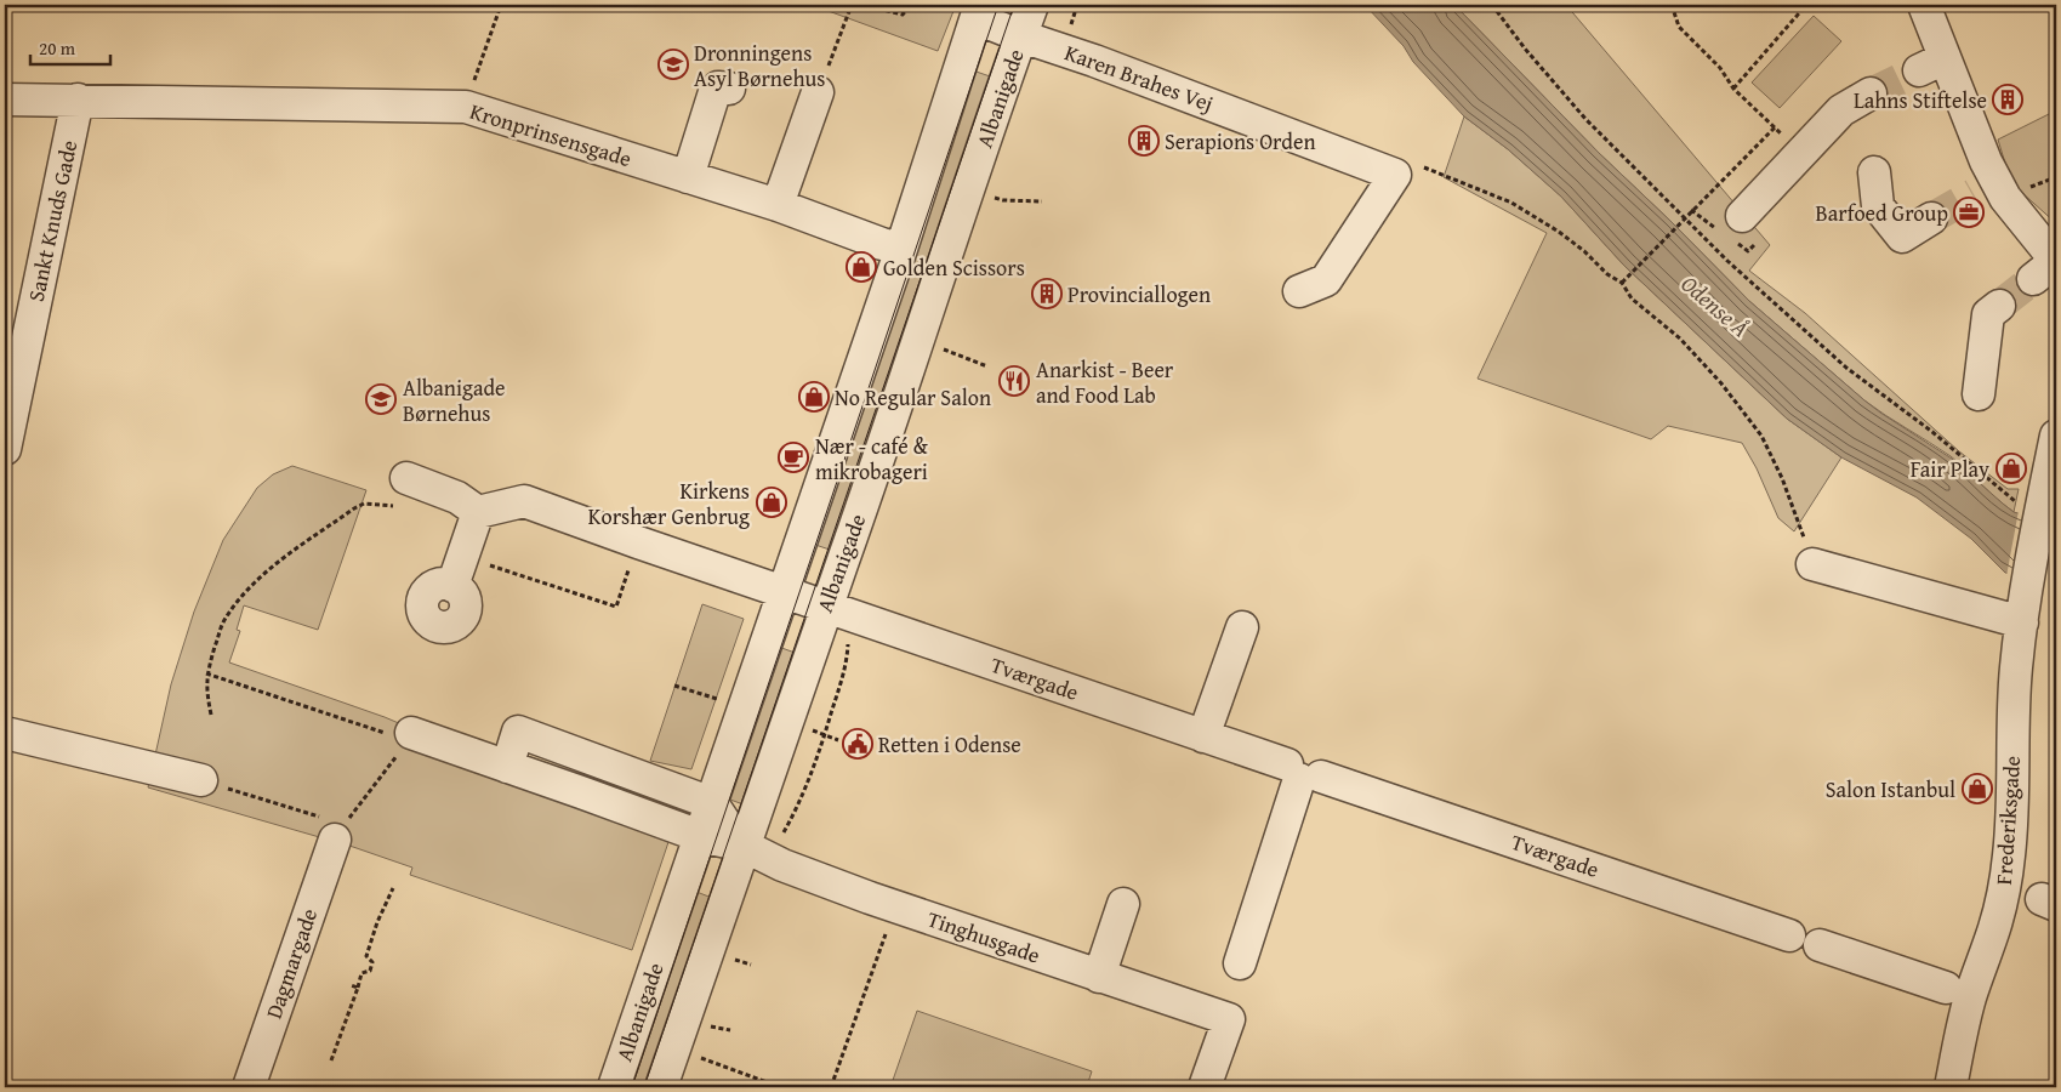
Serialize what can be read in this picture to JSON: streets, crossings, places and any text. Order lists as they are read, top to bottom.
{
  "streets": {
    "street": [
      "Karen Brahes Vej",
      "Albanigade",
      "Kronprinsensgade",
      "Sankt Knuds Gade",
      "Tværgade",
      "Frederiksgade",
      "Tinghusgade",
      "Dagmargade"
    ]
  },
  "crossings": [
    ["Karen Brahes Vej", "Albanigade"],
    ["Albanigade", "Kronprinsensgade"],
    ["Albanigade", "Tværgade"],
    ["Albanigade", "Tinghusgade"],
    ["Kronprinsensgade", "Sankt Knuds Gade"]
  ],
  "water": ["Odense Å"],
  "places": {
    "school or university": ["Dronningens Asyl Børnehus", "Albanigade Børnehus"],
    "building": ["Lahns Stiftelse", "Serapions Orden", "Provinciallogen"],
    "office": ["Barfoed Group"],
    "shop": [
      "Golden Scissors",
      "No Regular Salon",
      "Fair Play",
      "Kirkens Korshær Genbrug",
      "Salon Istanbul"
    ],
    "restaurant": ["Anarkist - Beer and Food Lab"],
    "cafe": ["Nær - café & mikrobageri"],
    "public building": ["Retten i Odense"]
  },
  "scale_bar": "20 m"
}
